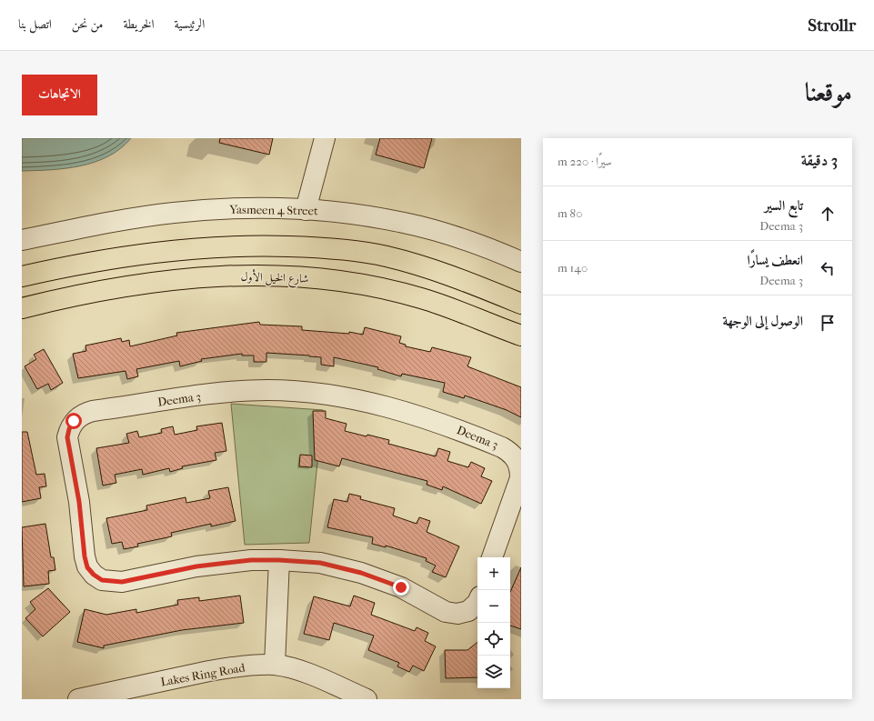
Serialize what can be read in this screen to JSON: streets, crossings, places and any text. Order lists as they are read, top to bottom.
{
  "streets": {
    "main road": ["شارع الخيل الأول"],
    "street": ["Yasmeen 4 Street", "Deema 3", "Lakes Ring Road"]
  },
  "page": {
    "header": "Strollr",
    "nav": [
      "الرئيسية",
      "الخريطة",
      "من نحن",
      "اتصل بنا"
    ],
    "title": "موقعنا",
    "buttons": "الاتجاهات",
    "heading": ["3 دقيقة", "سيرًا · 220 m"],
    "list": [
      ["تابع السير", "Deema 3", "80 m"],
      ["انعطف يسارًا", "Deema 3", "140 m"],
      "الوصول إلى الوجهة"
    ],
    "map_buttons": ["+", "−"]
  }
}
